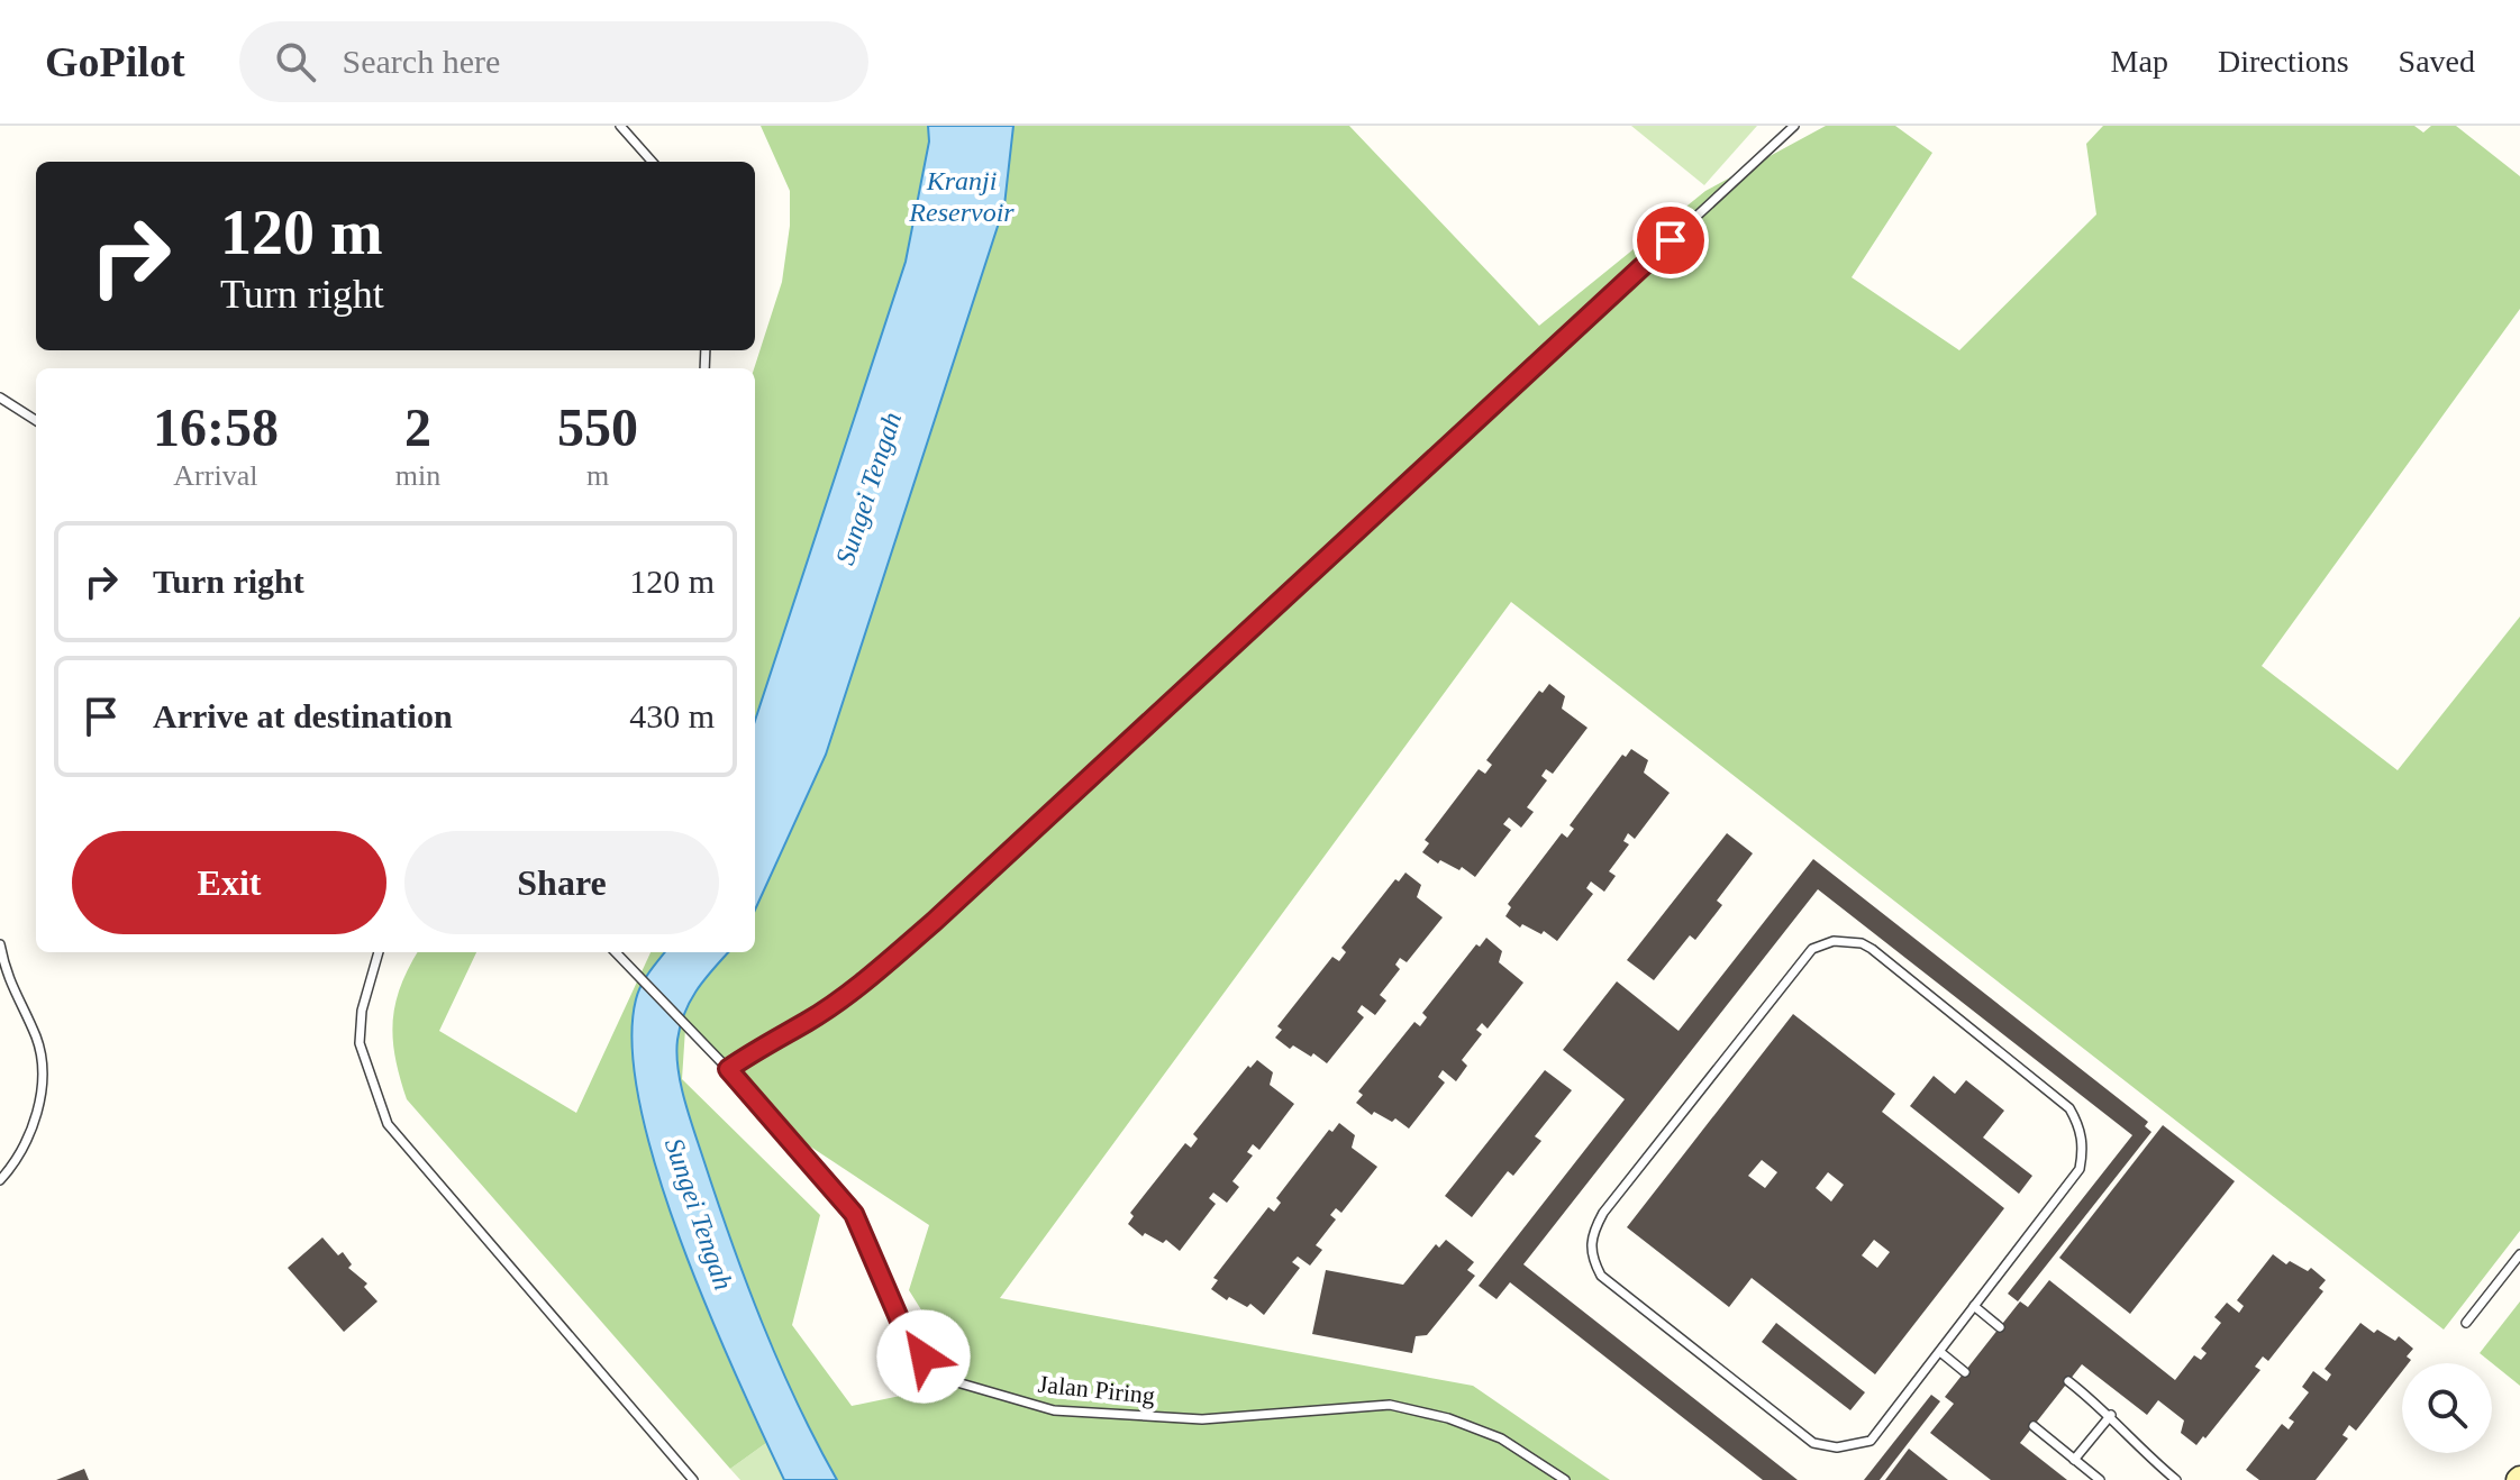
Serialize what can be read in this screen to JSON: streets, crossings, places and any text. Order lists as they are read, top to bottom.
{
  "streets": {
    "lane": ["Jalan Piring"]
  },
  "water": ["Kranji Reservoir", "Sungei Tengah"],
  "page": {
    "header": "GoPilot",
    "search": "Search here",
    "nav": ["Map", "Directions", "Saved"],
    "turn": ["120 m", "Turn right"],
    "eta": [
      "16:58",
      "Arrival",
      "2",
      "min",
      "550",
      "m"
    ],
    "list": [
      {
        "name": "Turn right",
        "value": "120 m"
      },
      {
        "name": "Arrive at destination",
        "value": "430 m"
      }
    ],
    "buttons": ["Exit", "Share"]
  }
}
